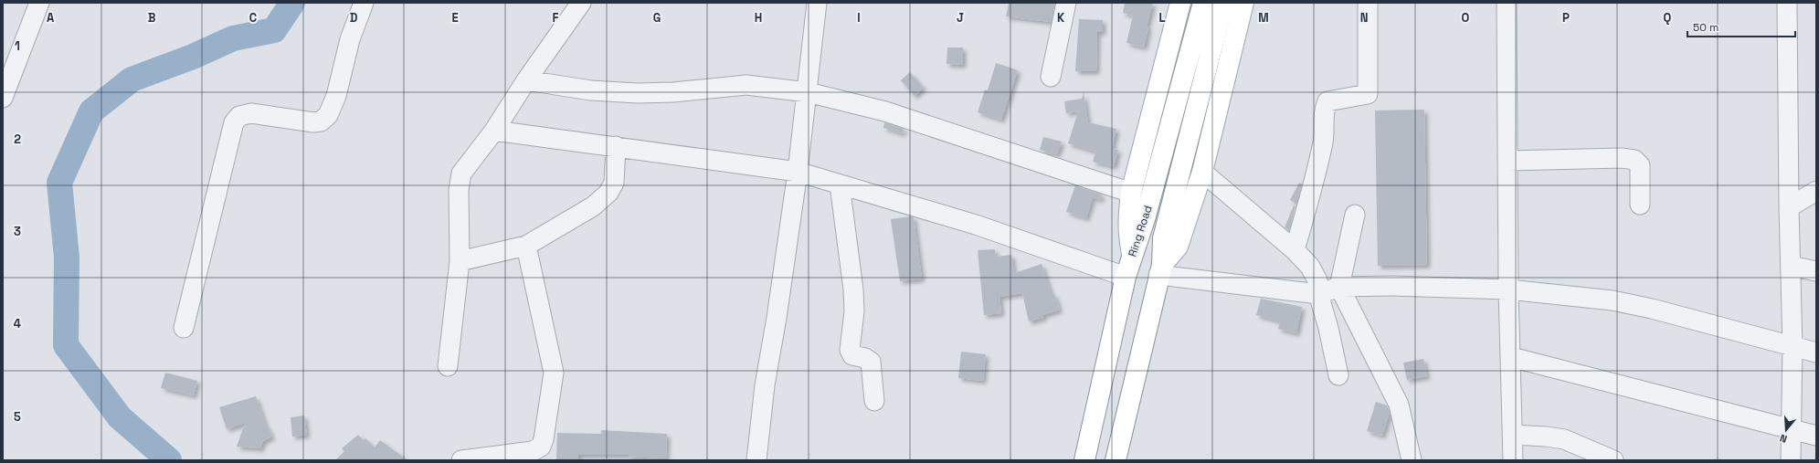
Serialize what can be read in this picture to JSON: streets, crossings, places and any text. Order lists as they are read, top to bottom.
{
  "streets": {
    "main road": ["Ring Road"]
  },
  "scale_bar": "50 m",
  "north": "bottom",
  "grid": {
    "columns": [
      "A",
      "B",
      "C",
      "D",
      "E",
      "F",
      "G",
      "H",
      "I",
      "J",
      "K",
      "L",
      "M",
      "N",
      "O",
      "P",
      "Q"
    ],
    "rows": [
      "1",
      "2",
      "3",
      "4",
      "5"
    ]
  }
}
